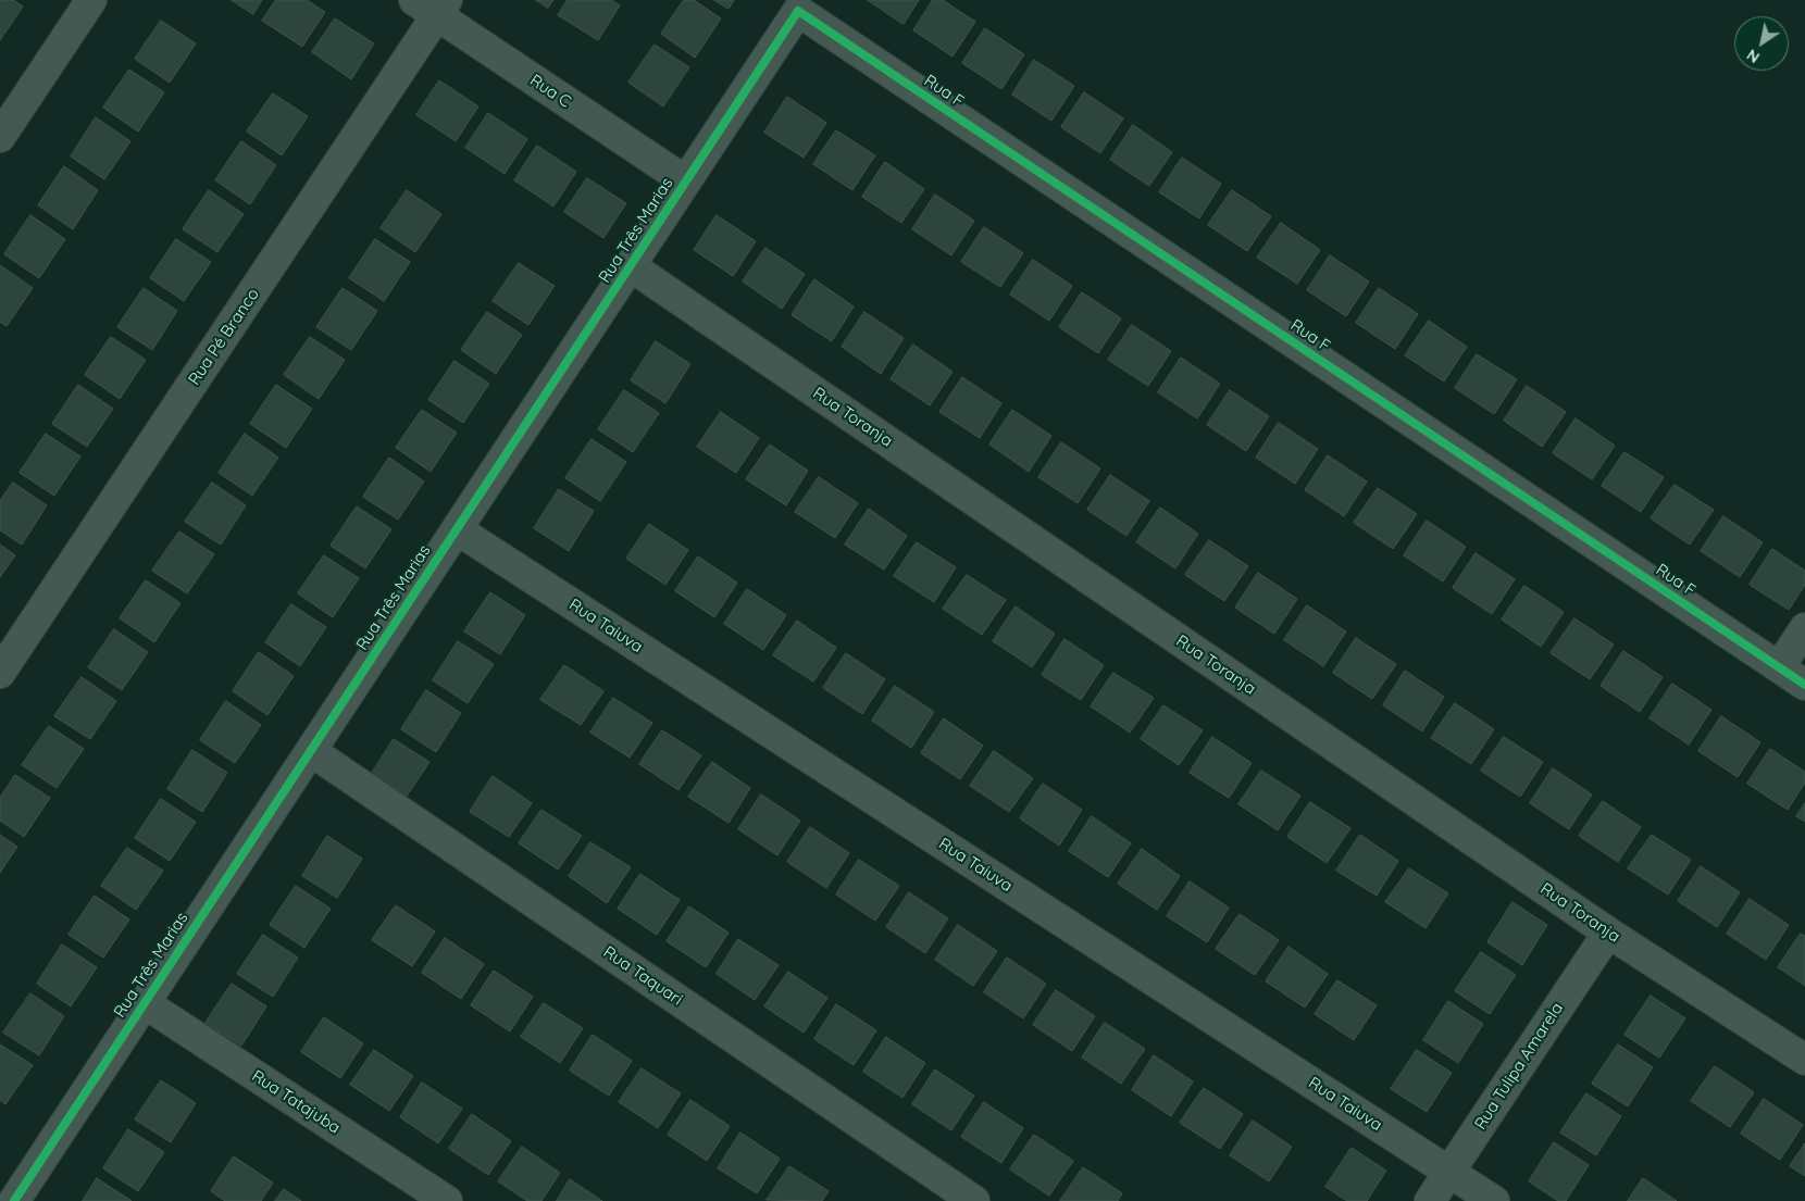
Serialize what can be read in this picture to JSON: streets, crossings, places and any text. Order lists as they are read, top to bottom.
{
  "streets": {
    "street": [
      "Rua C",
      "Rua F",
      "Rua Três Marias",
      "Rua Pé Branco",
      "Rua Toranja",
      "Rua Taiuva",
      "Rua Taquari",
      "Rua Tulipa Amarela",
      "Rua Tatajuba"
    ]
  },
  "crossings": [
    ["Rua C", "Rua Três Marias"],
    ["Rua C", "Rua Pé Branco"],
    ["Rua F", "Rua Três Marias"],
    ["Rua Três Marias", "Rua Toranja"],
    ["Rua Três Marias", "Rua Taiuva"],
    ["Rua Três Marias", "Rua Taquari"],
    ["Rua Três Marias", "Rua Tatajuba"],
    ["Rua Toranja", "Rua Tulipa Amarela"],
    ["Rua Taiuva", "Rua Tulipa Amarela"]
  ],
  "north": "bottom left"
}
